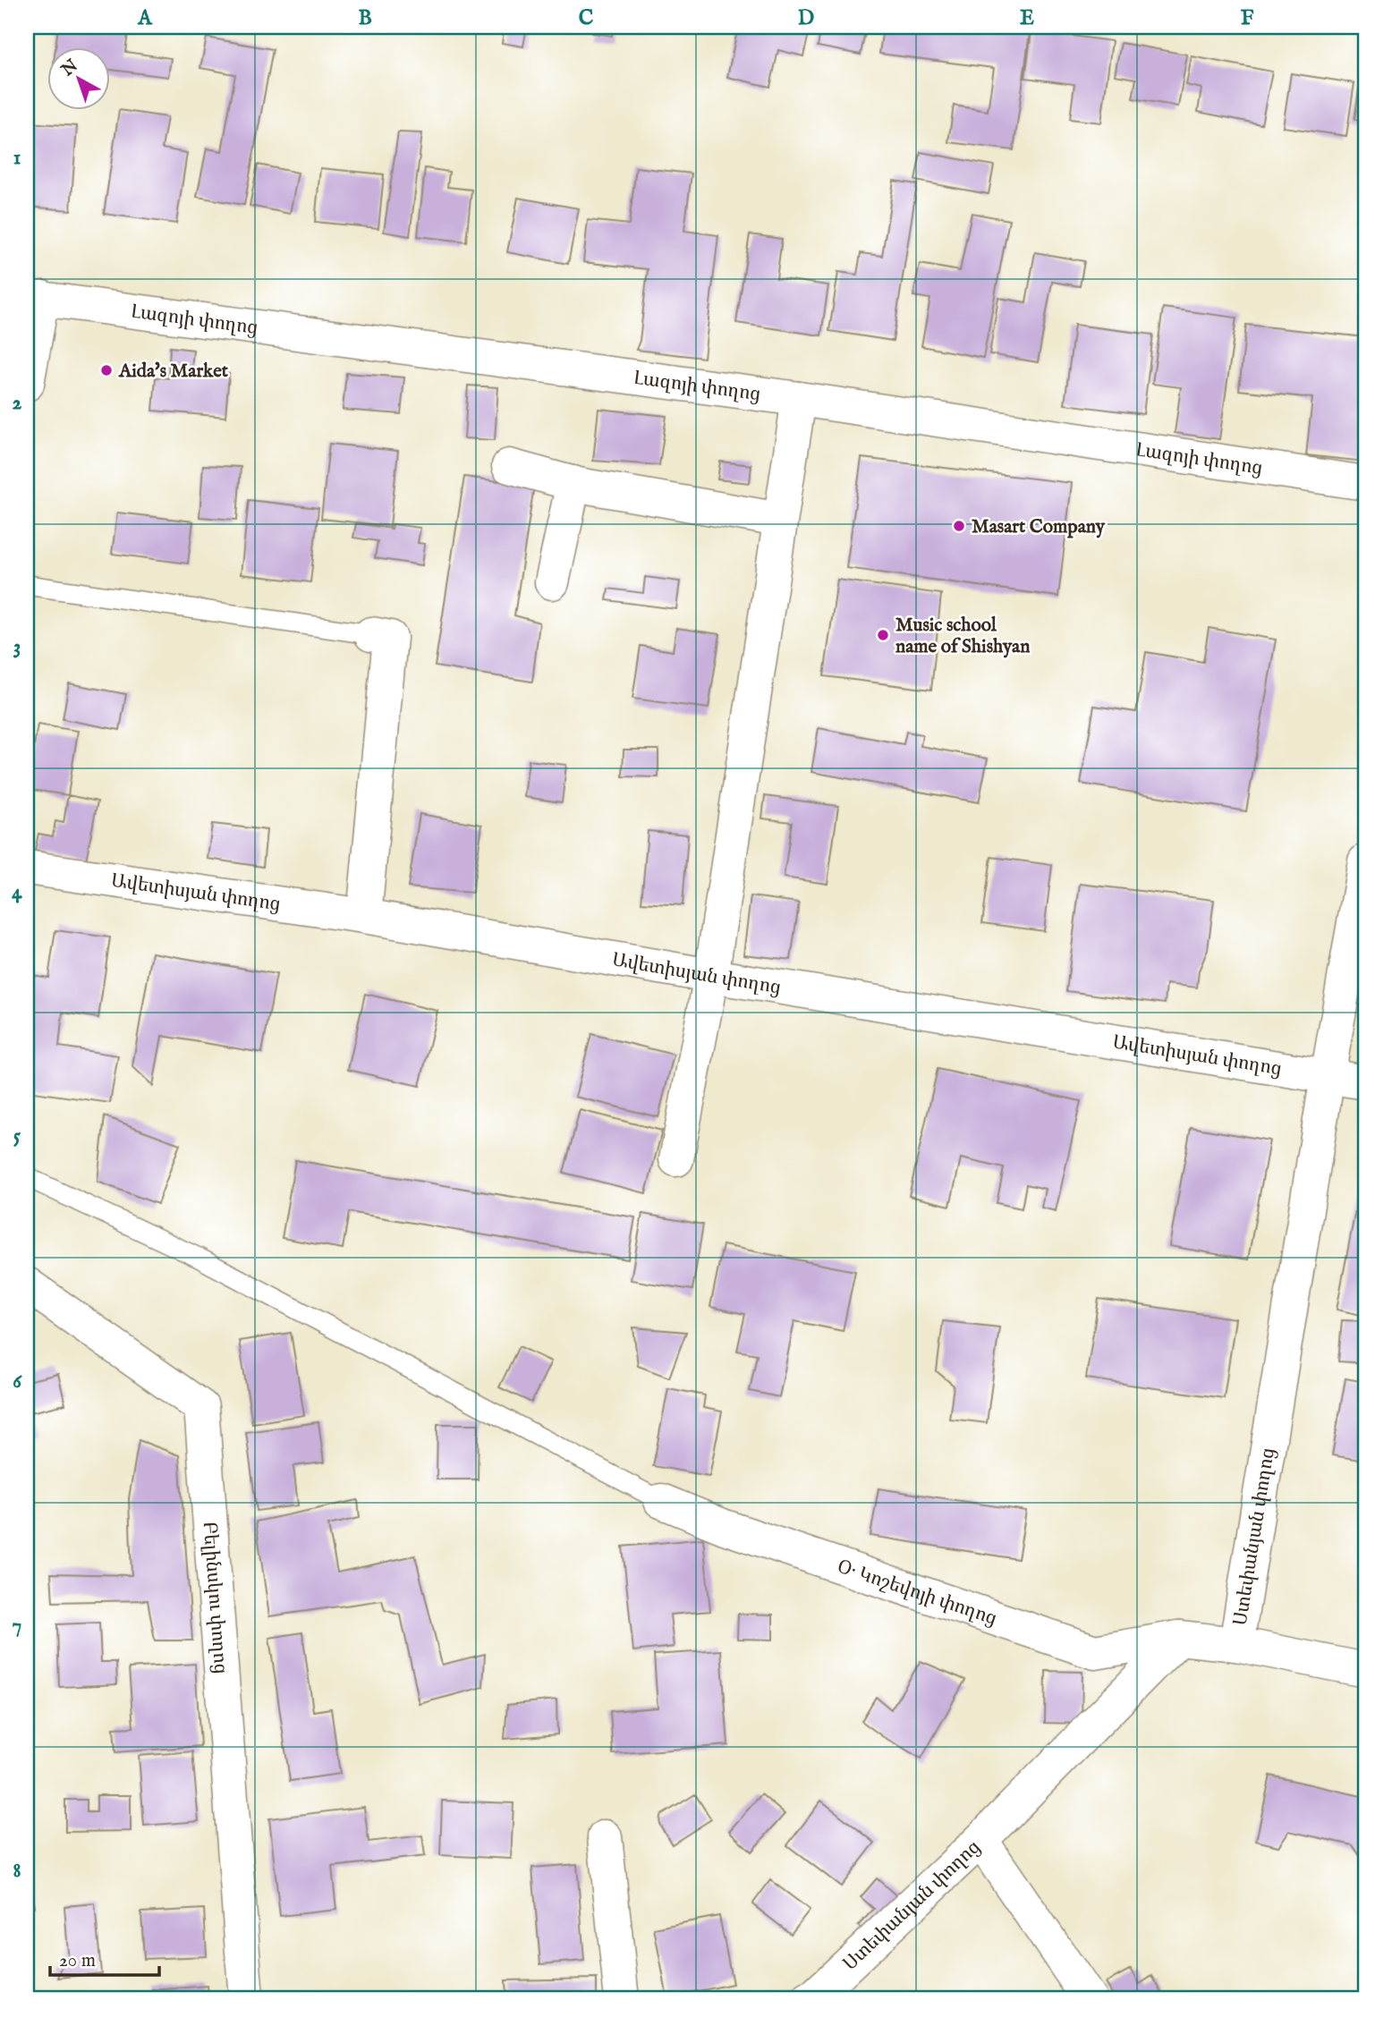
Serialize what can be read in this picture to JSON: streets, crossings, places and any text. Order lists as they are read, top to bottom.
{
  "streets": {
    "street": [
      "Լազոյի փողոց",
      "Ավետիսյան փողոց",
      "Ստեփանյան փողոց",
      "Օ․ Կոշեվոյի փողոց",
      "Բելինսկու փողոց"
    ]
  },
  "crossings": [
    ["Ավետիսյան փողոց", "Ստեփանյան փողոց"],
    ["Ստեփանյան փողոց", "Օ․ Կոշեվոյի փողոց"]
  ],
  "places": ["Aida's Market", "Masart Company", "Music school name of Shishyan"],
  "scale_bar": "20 m",
  "north": "top left",
  "grid": {
    "columns": [
      "A",
      "B",
      "C",
      "D",
      "E",
      "F"
    ],
    "rows": [
      "1",
      "2",
      "3",
      "4",
      "5",
      "6",
      "7",
      "8"
    ]
  }
}
